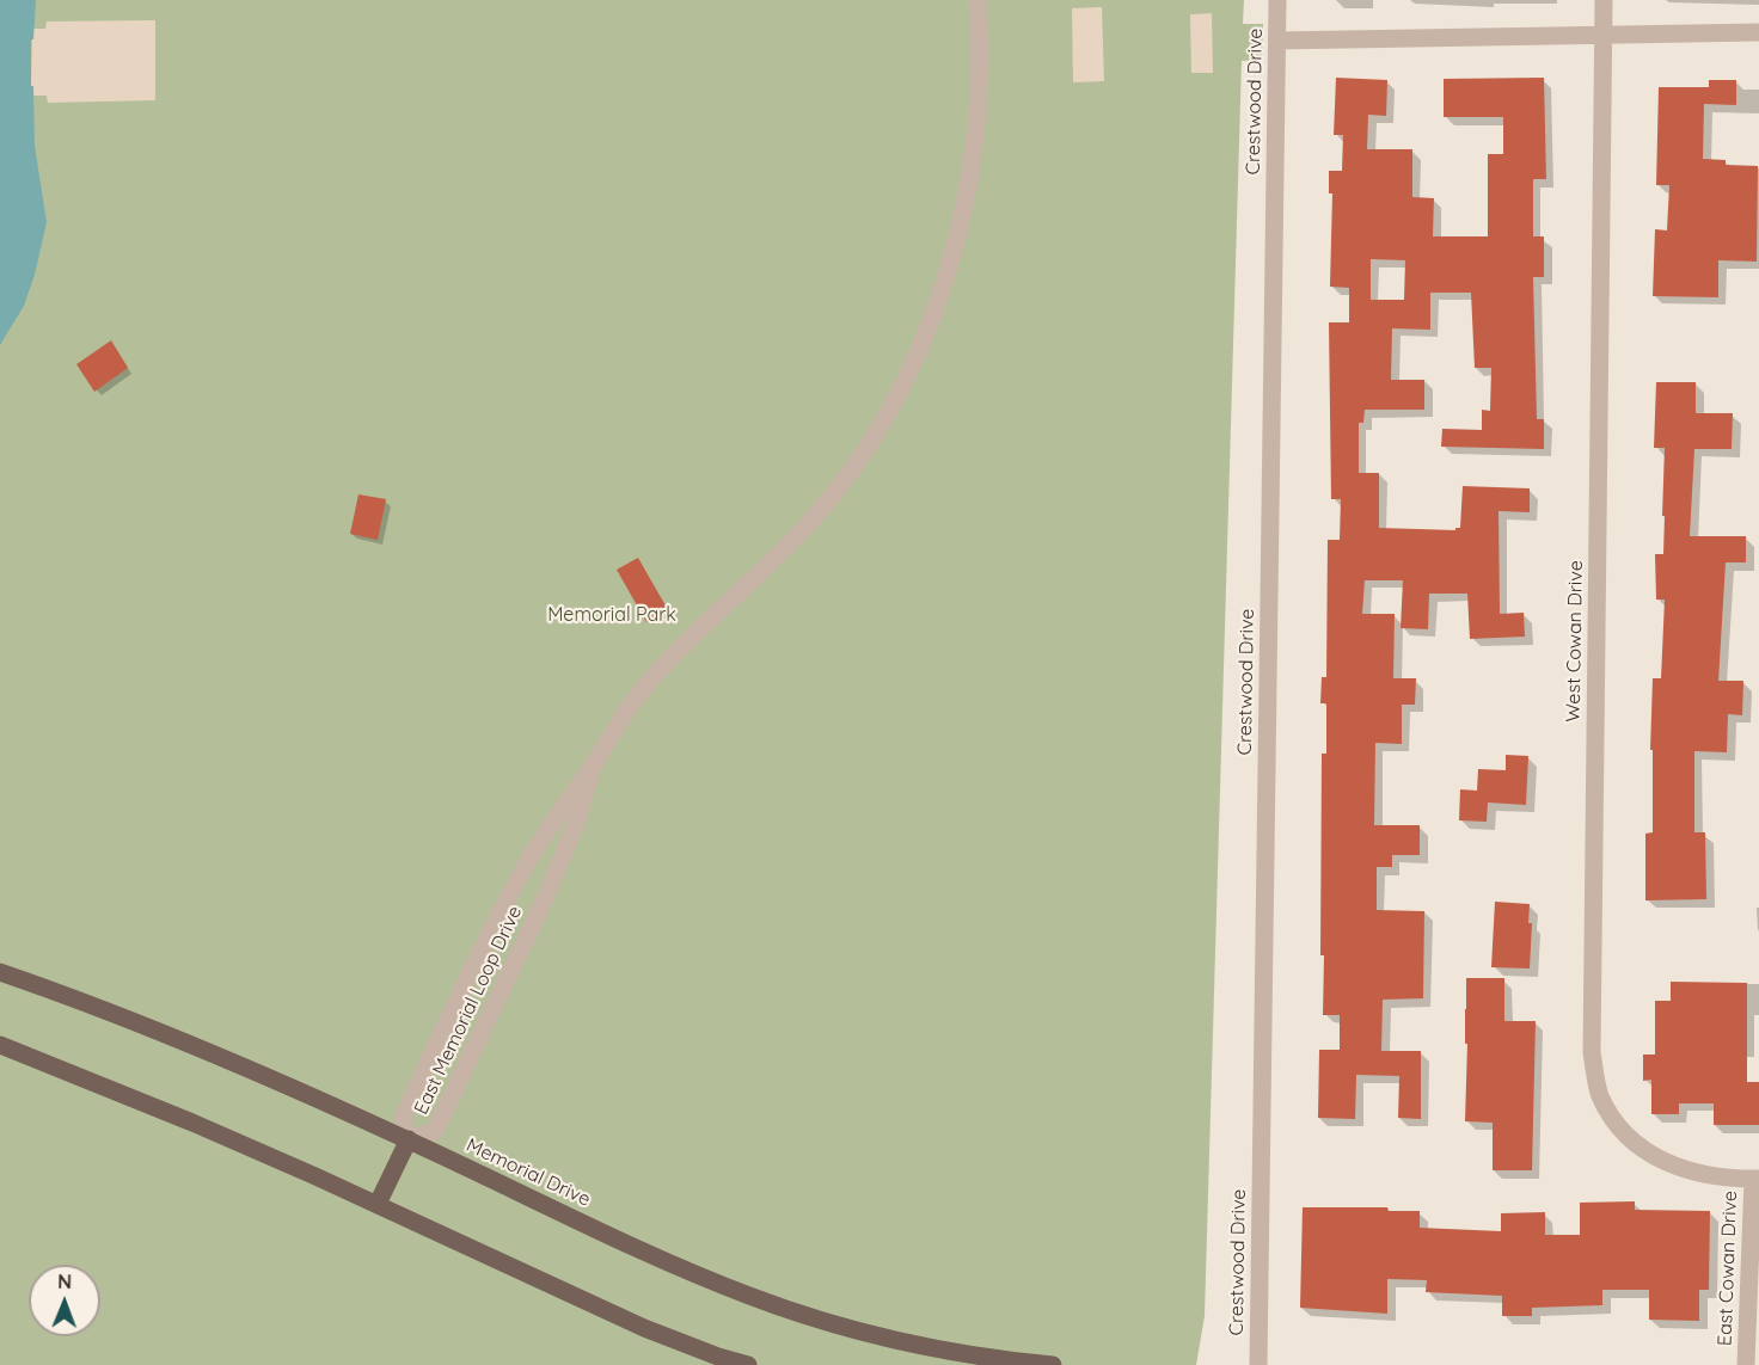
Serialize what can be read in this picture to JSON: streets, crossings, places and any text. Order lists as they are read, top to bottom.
{
  "streets": {
    "main road": ["Memorial Drive"],
    "street": [
      "Crestwood Drive",
      "West Cowan Drive",
      "East Memorial Loop Drive",
      "East Cowan Drive"
    ]
  },
  "crossings": [
    ["West Cowan Drive", "East Cowan Drive"],
    ["East Memorial Loop Drive", "Memorial Drive"]
  ],
  "parks": ["Memorial Park"],
  "north": "top"
}
